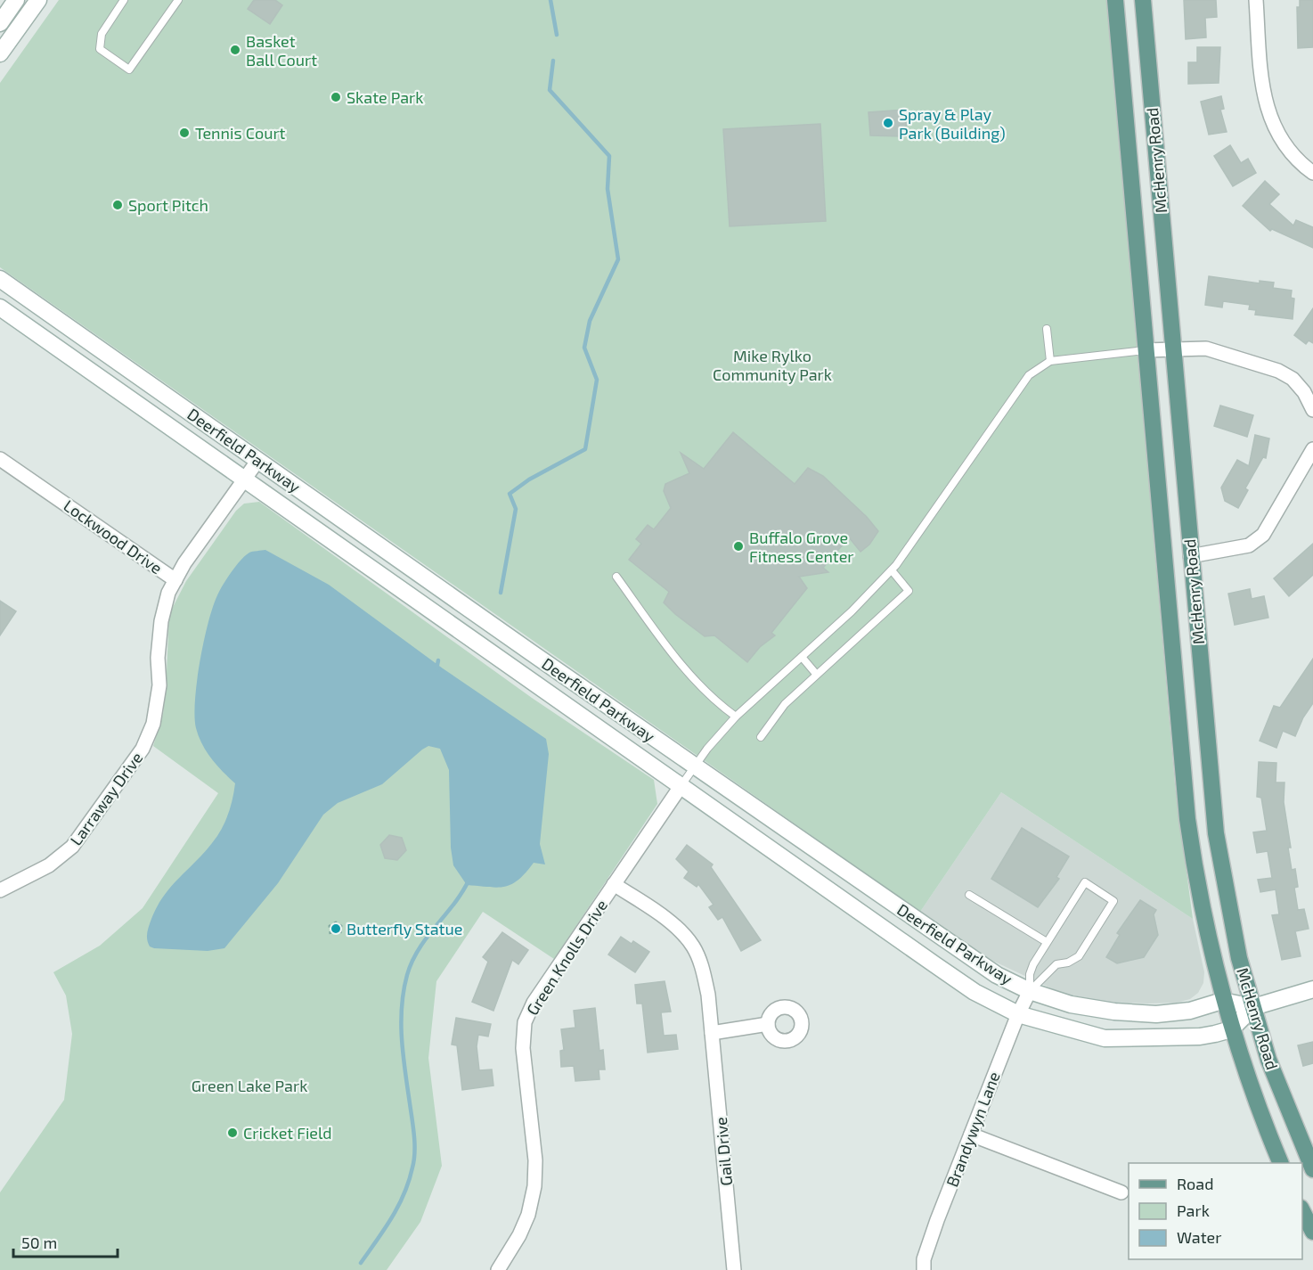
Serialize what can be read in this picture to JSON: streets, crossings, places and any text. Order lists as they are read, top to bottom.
{
  "streets": {
    "main road": ["McHenry Road", "Deerfield Parkway"],
    "street": [
      "Lockwood Drive",
      "Larraway Drive",
      "Green Knolls Drive",
      "Brandywyn Lane",
      "Gail Drive"
    ]
  },
  "crossings": [
    ["McHenry Road", "Deerfield Parkway"],
    ["Deerfield Parkway", "Green Knolls Drive"],
    ["Deerfield Parkway", "Brandywyn Lane"],
    ["Lockwood Drive", "Larraway Drive"],
    ["Green Knolls Drive", "Gail Drive"]
  ],
  "parks": ["Mike Rylko Community Park", "Green Lake Park"],
  "places": [
    "Basket Ball Court",
    "Skate Park",
    "Spray & Play Park (Building)",
    "Tennis Court",
    "Sport Pitch",
    "Buffalo Grove Fitness Center",
    "Butterfly Statue",
    "Cricket Field"
  ],
  "legend": ["Road", "Park", "Water"],
  "scale_bar": "50 m"
}
